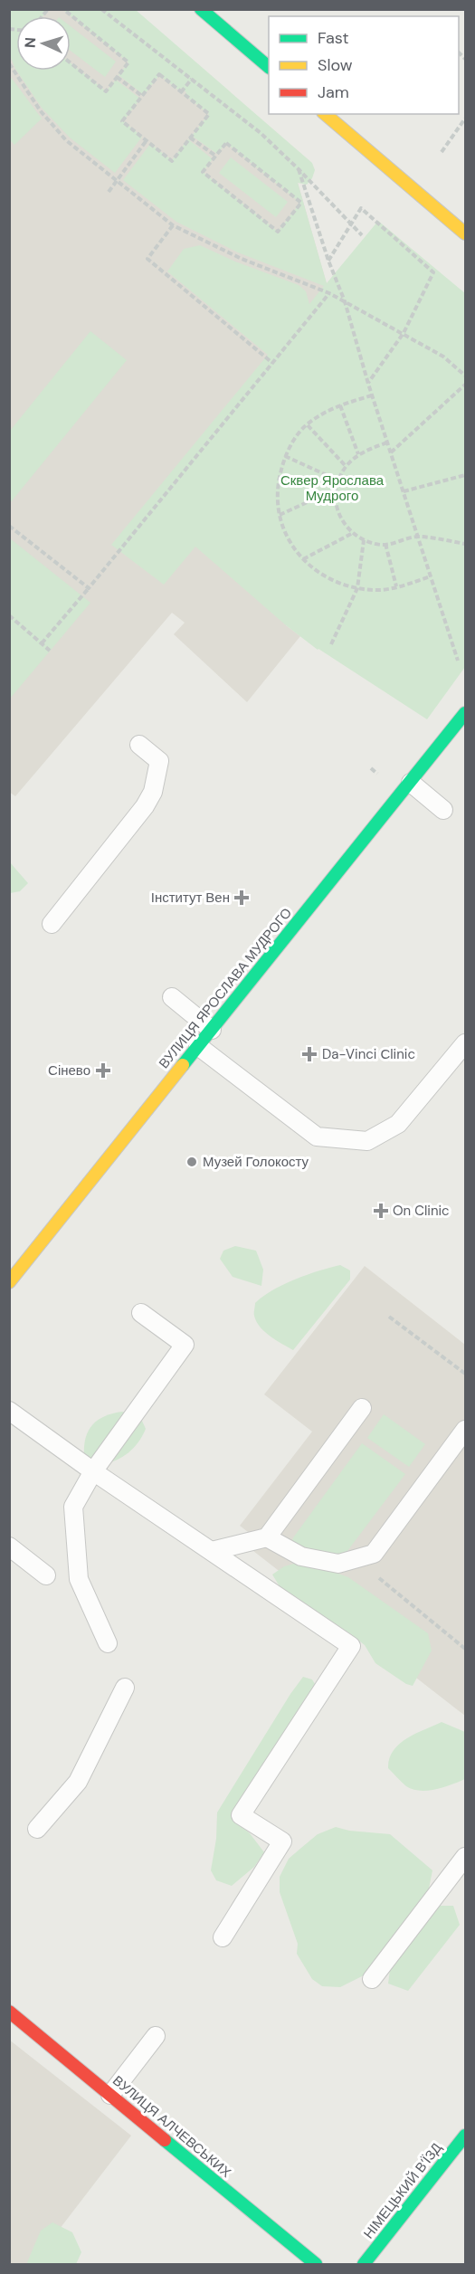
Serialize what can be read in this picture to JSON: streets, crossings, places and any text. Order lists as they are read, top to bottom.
{
  "streets": {
    "street": ["ВУЛИЦЯ ЯРОСЛАВА МУДРОГО", "ВУЛИЦЯ АЛЧЕВСЬКИХ", "НІМЕЦЬКИЙ В’ЇЗД"]
  },
  "parks": ["Сквер Ярослава Мудрого"],
  "places": {
    "health": [
      "Інститут Вен",
      "Da-Vinci Сlinic",
      "Сінево",
      "On Clinic"
    ],
    "other": ["Музей Голокосту"]
  },
  "legend": ["Fast", "Slow", "Jam"],
  "north": "left"
}
